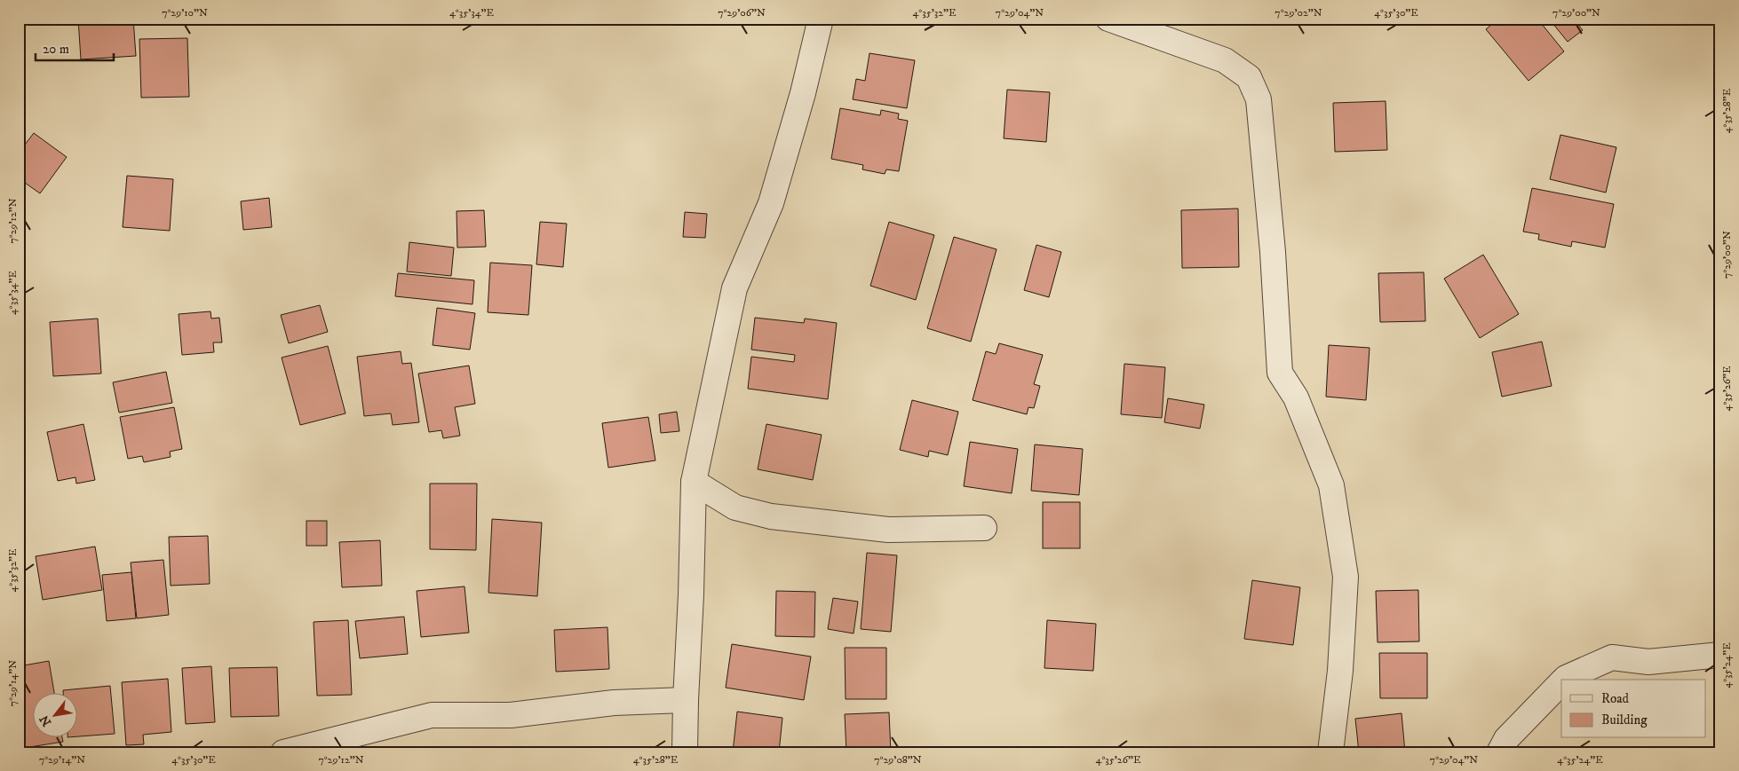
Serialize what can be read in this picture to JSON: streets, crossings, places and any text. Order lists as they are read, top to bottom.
{
  "legend": ["Road", "Building"],
  "scale_bar": "20 m",
  "north": "bottom left",
  "coordinates": [
    "7°29'10\"N",
    "4°35'34\"E",
    "7°29'06\"N",
    "4°35'32\"E",
    "7°29'04\"N",
    "7°29'02\"N",
    "4°35'30\"E",
    "7°29'00\"N",
    "4°35'28\"E",
    "7°29'12\"N",
    "4°35'26\"E",
    "4°35'24\"E",
    "7°29'14\"N",
    "7°29'08\"N"
  ]
}
